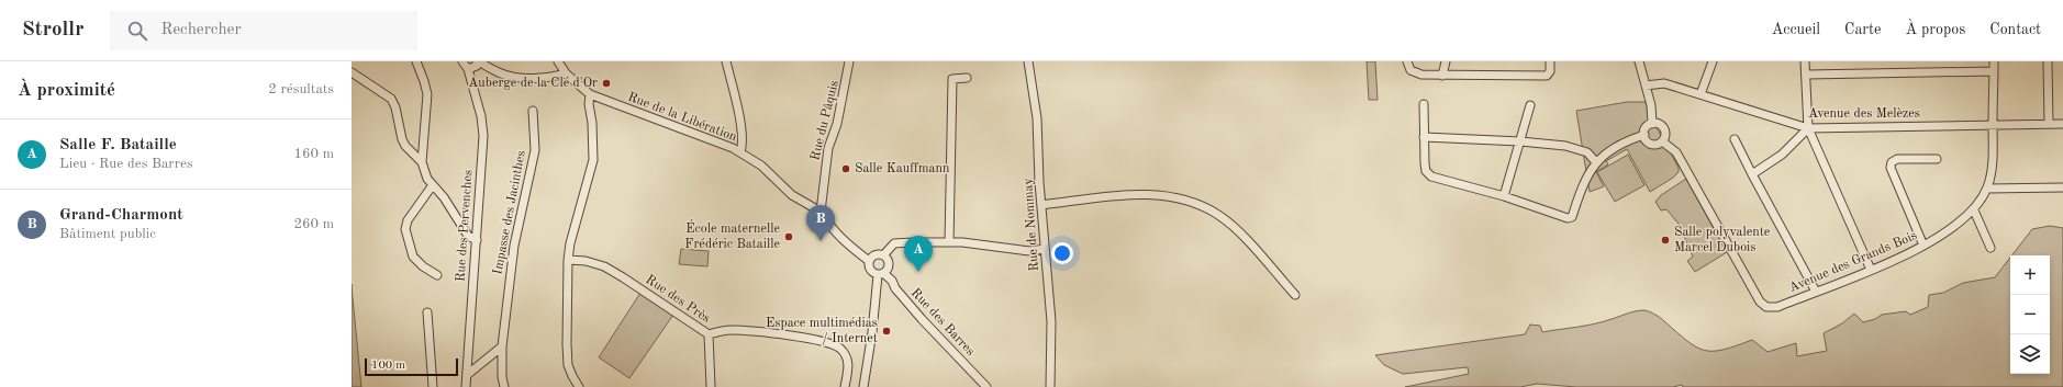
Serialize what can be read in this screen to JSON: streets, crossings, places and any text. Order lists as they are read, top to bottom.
{
  "streets": {
    "street": [
      "Avenue des Melèzes",
      "Rue de la Libération",
      "Rue du Pâquis",
      "Impasse des Jacinthes",
      "Rue de Nommay",
      "Rue des Pervenches",
      "Avenue des Grands Bois",
      "Rue des Près",
      "Rue des Barres"
    ]
  },
  "crossings": [
    ["Avenue des Melèzes", "Avenue des Grands Bois"],
    ["Rue de la Libération", "Rue du Pâquis"]
  ],
  "places": [
    "Auberge de la Clé d'Or",
    "Salle Kauffmann",
    "École maternelle Frédéric Bataille",
    "Salle polyvalente Marcel Dubois",
    "Espace multimédias / Internet"
  ],
  "scale_bar": "100 m",
  "page": {
    "header": "Strollr",
    "search": "Rechercher",
    "nav": [
      "Accueil",
      "Carte",
      "À propos",
      "Contact"
    ],
    "heading": ["À proximité", "2 résultats"],
    "list": [
      {
        "mark": "A",
        "name": "Salle F. Bataille",
        "note": "Lieu · Rue des Barres",
        "value": "160 m"
      },
      {
        "mark": "B",
        "name": "Grand-Charmont",
        "note": "Bâtiment public",
        "value": "260 m"
      }
    ],
    "pins": ["B", "A"],
    "map_buttons": ["+", "−"],
    "scale": "100 m"
  }
}
